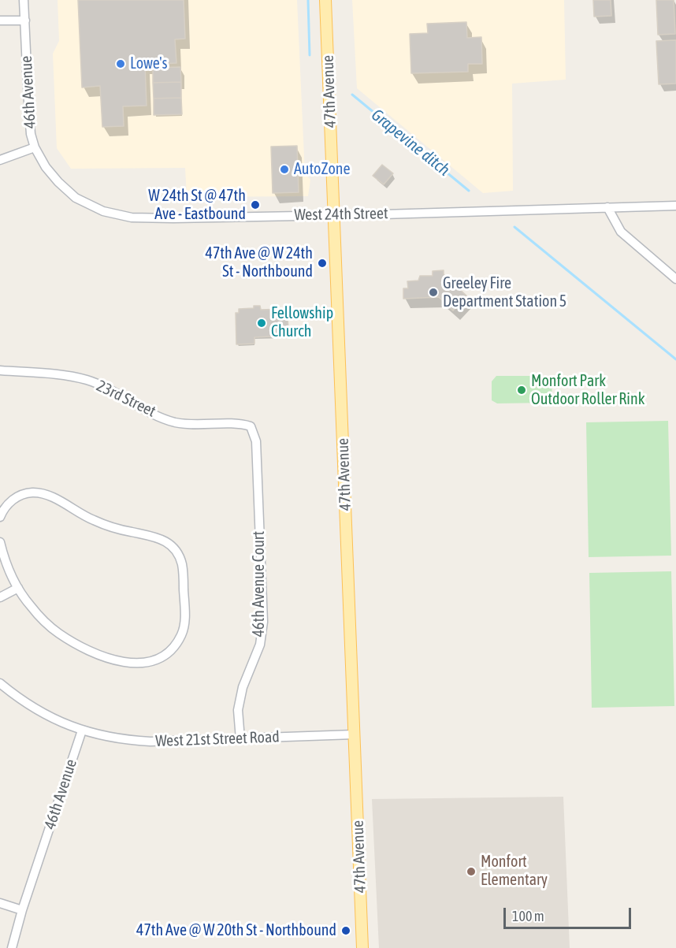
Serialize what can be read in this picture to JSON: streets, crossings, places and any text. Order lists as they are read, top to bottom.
{
  "streets": {
    "main road": ["47th Avenue"],
    "street": [
      "46th Avenue",
      "West 24th Street",
      "23rd Street",
      "46th Avenue Court",
      "West 21st Street Road"
    ]
  },
  "crossings": [
    ["47th Avenue", "West 24th Street"],
    ["47th Avenue", "West 21st Street Road"],
    ["46th Avenue", "West 24th Street"],
    ["46th Avenue", "West 21st Street Road"],
    ["23rd Street", "46th Avenue Court"],
    ["46th Avenue Court", "West 21st Street Road"]
  ],
  "water": ["Grapevine ditch"],
  "places": [
    "Lowe's",
    "AutoZone",
    "W 24th St @ 47th Ave - Eastbound",
    "47th Ave @ W 24th St - Northbound",
    "Greeley Fire Department Station 5",
    "Fellowship Church",
    "Monfort Park Outdoor Roller Rink",
    "Monfort Elementary",
    "47th Ave @ W 20th St - Northbound"
  ],
  "scale_bar": "100 m"
}
